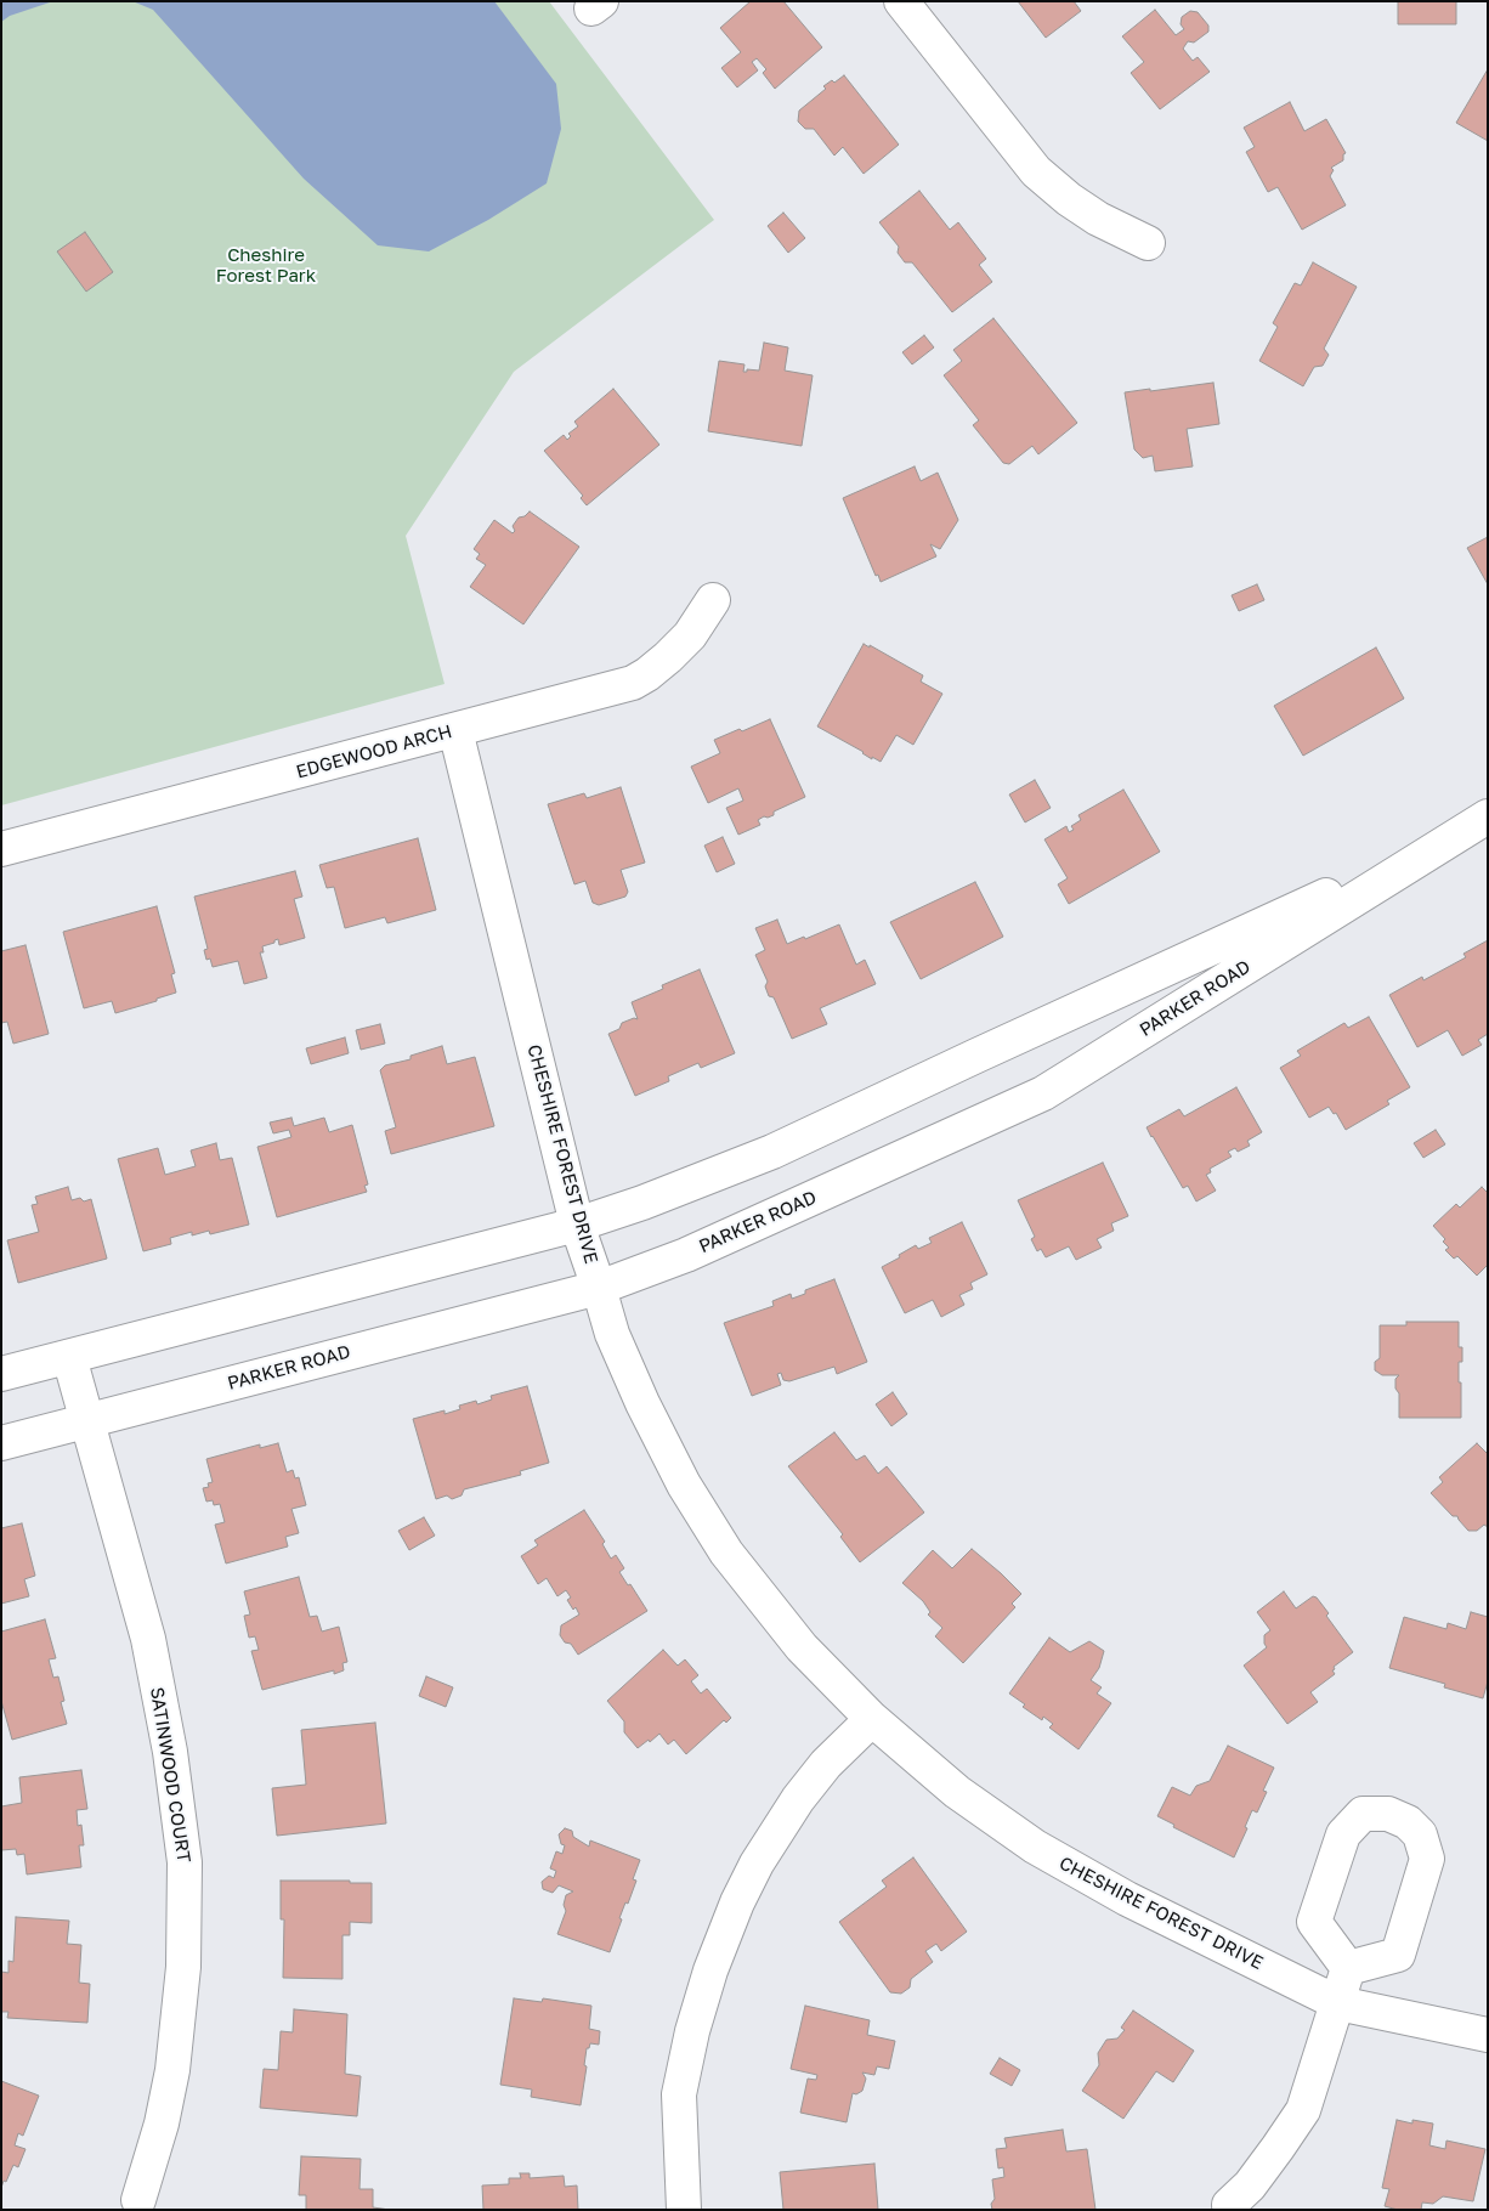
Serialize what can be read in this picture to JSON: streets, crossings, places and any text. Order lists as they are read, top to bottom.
{
  "streets": {
    "street": [
      "EDGEWOOD ARCH",
      "PARKER ROAD",
      "CHESHIRE FOREST DRIVE",
      "SATINWOOD COURT"
    ]
  },
  "crossings": [
    ["EDGEWOOD ARCH", "CHESHIRE FOREST DRIVE"],
    ["PARKER ROAD", "CHESHIRE FOREST DRIVE"],
    ["PARKER ROAD", "SATINWOOD COURT"]
  ],
  "parks": ["Cheshire Forest Park"]
}
